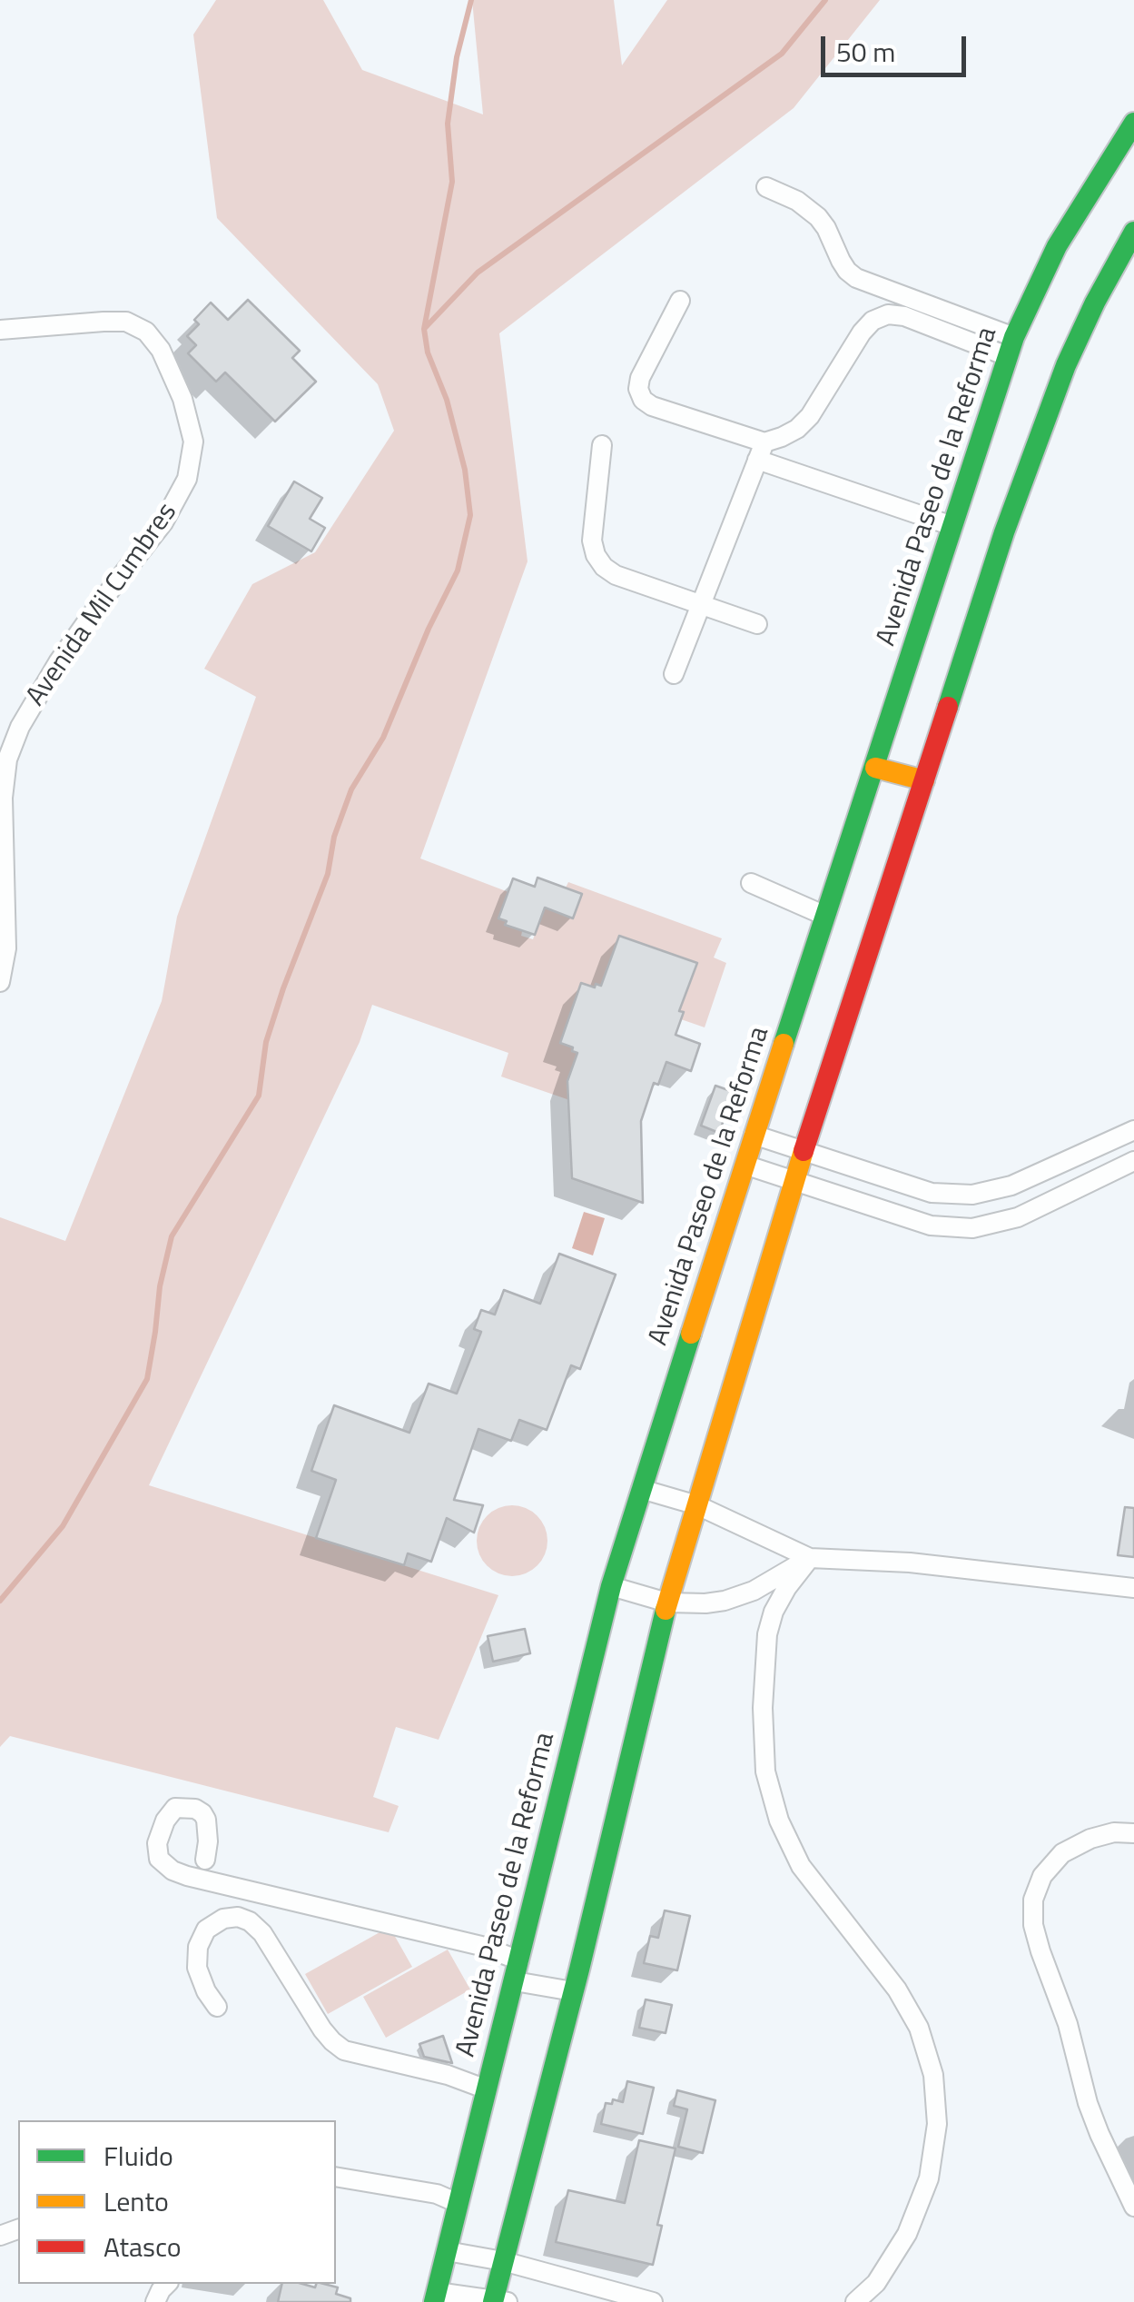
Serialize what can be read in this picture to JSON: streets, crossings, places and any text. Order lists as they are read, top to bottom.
{
  "streets": {
    "main road": ["Avenida Paseo de la Reforma"],
    "street": ["Avenida Mil Cumbres"]
  },
  "legend": ["Fluido", "Lento", "Atasco"],
  "scale_bar": "50 m"
}
